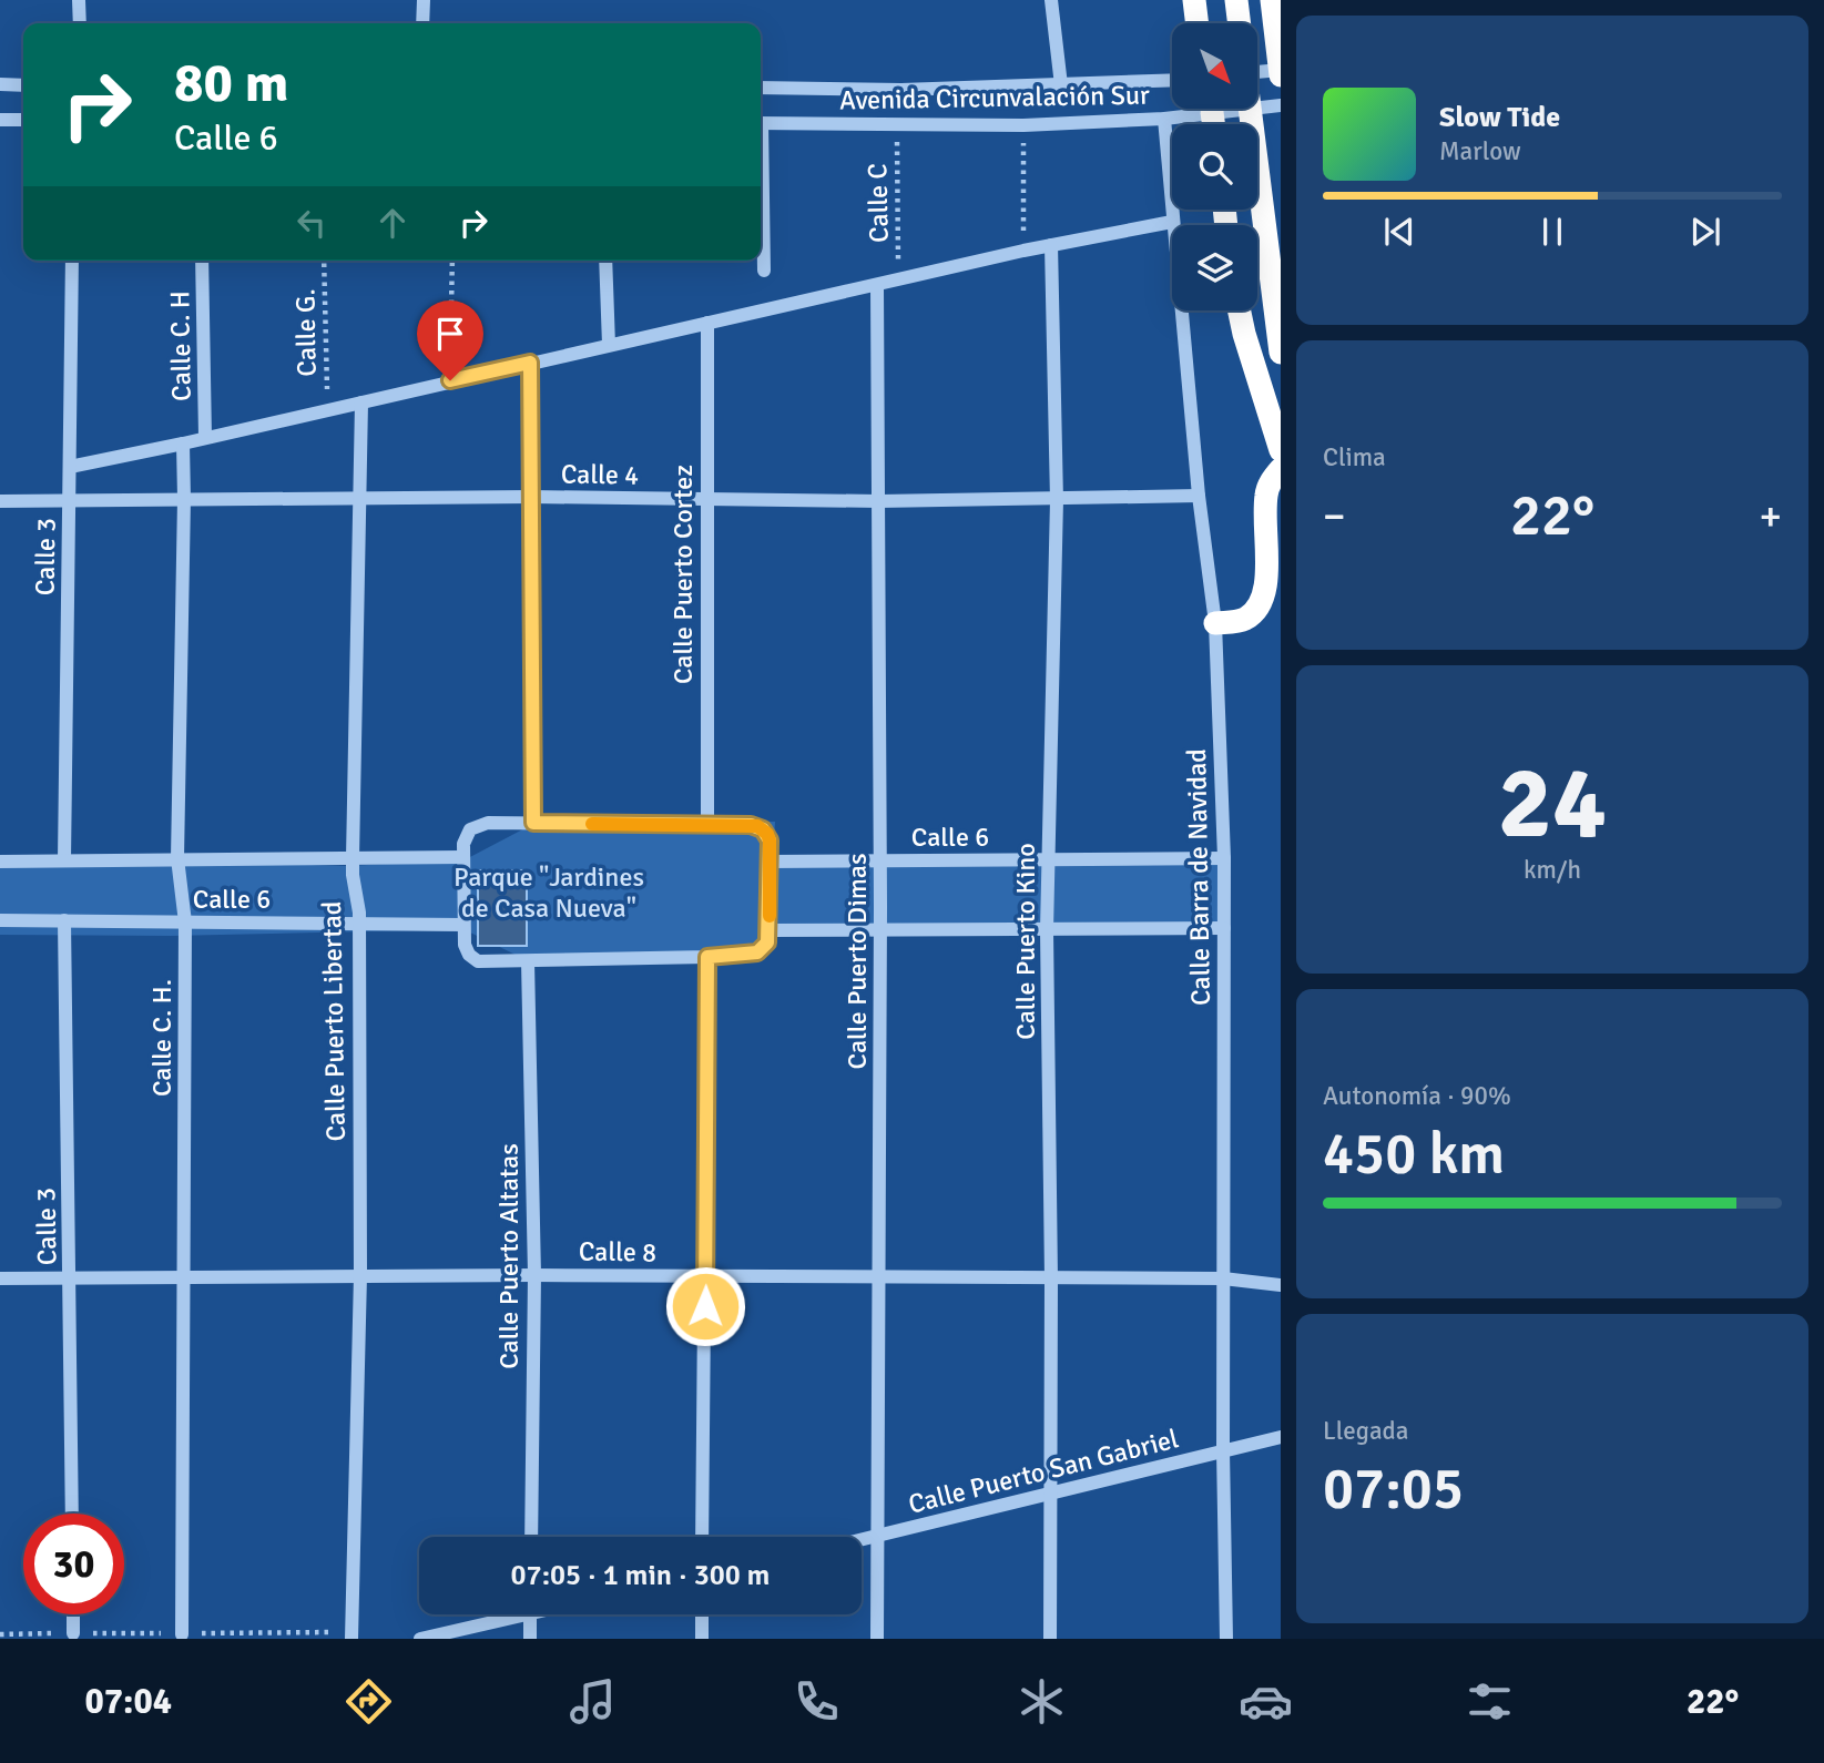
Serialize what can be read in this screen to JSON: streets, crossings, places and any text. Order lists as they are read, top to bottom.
{
  "streets": {
    "street": [
      "Avenida Circunvalación Sur",
      "Calle C. H",
      "Calle 4",
      "Calle 3",
      "Calle Puerto Cortez",
      "Calle 6",
      "Calle Barra de Navidad",
      "Calle Puerto Kino",
      "Calle Puerto Dimas",
      "Calle Puerto Libertad",
      "Calle C. H.",
      "Calle 8",
      "Calle Puerto Altatas",
      "Calle Puerto San Gabriel"
    ],
    "path": ["Calle C", "Calle G."]
  },
  "crossings": [
    ["Avenida Circunvalación Sur", "Calle C"],
    ["Avenida Circunvalación Sur", "Calle Barra de Navidad"],
    ["Calle 4", "Calle 3"],
    ["Calle 4", "Calle Puerto Cortez"],
    ["Calle 4", "Calle Barra de Navidad"],
    ["Calle 4", "Calle Puerto Kino"],
    ["Calle 4", "Calle Puerto Dimas"],
    ["Calle 4", "Calle Puerto Libertad"],
    ["Calle 4", "Calle C. H."],
    ["Calle 3", "Calle 6"],
    ["Calle 3", "Calle 8"],
    ["Calle 6", "Calle Barra de Navidad"],
    ["Calle 6", "Calle Puerto Kino"],
    ["Calle 6", "Calle Puerto Dimas"],
    ["Calle 6", "Calle Puerto Libertad"],
    ["Calle 6", "Calle C. H."],
    ["Calle Barra de Navidad", "Calle 8"],
    ["Calle Barra de Navidad", "Calle Puerto San Gabriel"],
    ["Calle Puerto Kino", "Calle 8"],
    ["Calle Puerto Kino", "Calle Puerto San Gabriel"],
    ["Calle Puerto Dimas", "Calle 8"],
    ["Calle Puerto Dimas", "Calle Puerto San Gabriel"],
    ["Calle Puerto Libertad", "Calle 8"],
    ["Calle C. H.", "Calle 8"],
    ["Calle 8", "Calle Puerto Altatas"]
  ],
  "parks": ["Parque \"Jardines de Casa Nueva\""],
  "north": "bottom right",
  "page": {
    "turn": ["80 m", "Calle 6"],
    "song": ["Slow Tide", "Marlow"],
    "tile": [
      "Clima",
      ["24", "km/h"],
      ["Autonomía · 90%", "450 km"],
      ["Llegada", "07:05"]
    ],
    "heat": ["−", "22°", "+"],
    "limit": "30",
    "trip": "07:05 · 1 min · 300 m",
    "tabs": ["07:04", "22°"]
  }
}
